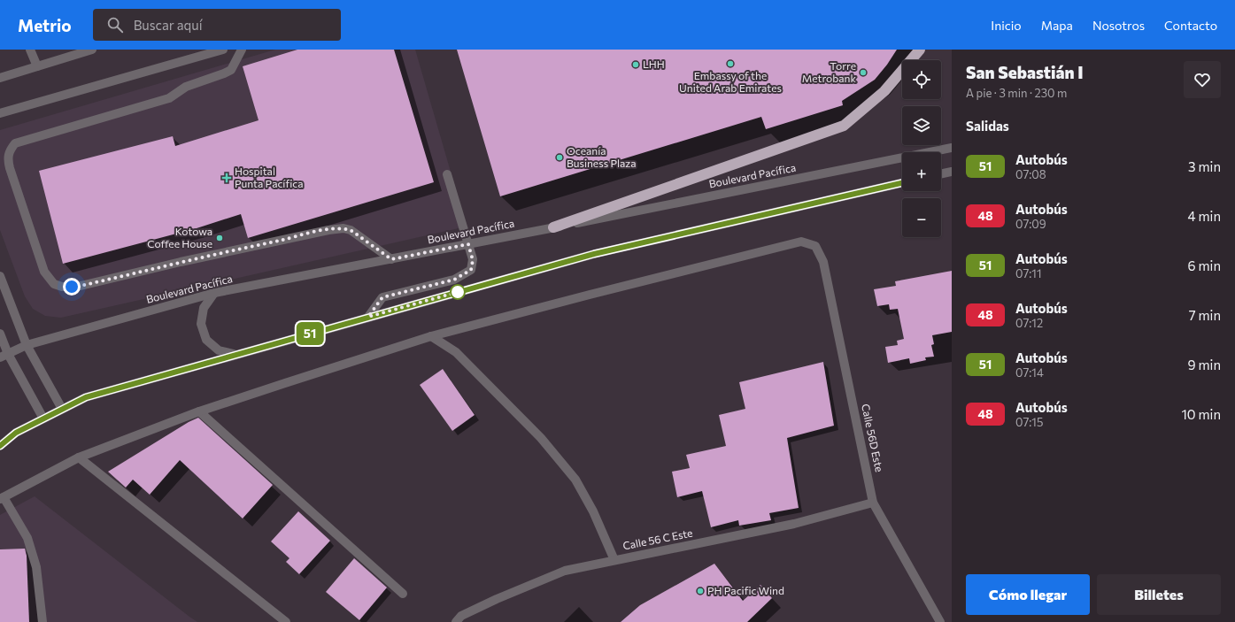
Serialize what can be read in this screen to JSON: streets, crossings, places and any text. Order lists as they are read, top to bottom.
{
  "streets": {
    "street": ["Boulevard Pacífica", "Calle 56D Este", "Calle 56 C Este"]
  },
  "crossings": [
    ["Calle 56D Este", "Calle 56 C Este"]
  ],
  "places": {
    "other": [
      "Embassy of the United Arab Emirates",
      "LHH",
      "Torre Metrobank",
      "Oceanía Business Plaza",
      "Kotowa Coffee House",
      "PH Pacific Wind"
    ],
    "health": ["Hospital Punta Pacífica"]
  },
  "lines": ["bus line 51"],
  "page": {
    "header": "Metrio",
    "search": "Buscar aquí",
    "nav": [
      "Inicio",
      "Mapa",
      "Nosotros",
      "Contacto"
    ],
    "on_map": "51",
    "heading": [
      ["San Sebastián I", "A pie · 3 min · 230 m"],
      "Salidas"
    ],
    "map_buttons": ["+", "−"],
    "list": [
      {
        "mark": "51",
        "name": "Autobús",
        "note": "07:08",
        "value": "3 min"
      },
      {
        "mark": "48",
        "name": "Autobús",
        "note": "07:09",
        "value": "4 min"
      },
      {
        "mark": "51",
        "name": "Autobús",
        "note": "07:11",
        "value": "6 min"
      },
      {
        "mark": "48",
        "name": "Autobús",
        "note": "07:12",
        "value": "7 min"
      },
      {
        "mark": "51",
        "name": "Autobús",
        "note": "07:14",
        "value": "9 min"
      },
      {
        "mark": "48",
        "name": "Autobús",
        "note": "07:15",
        "value": "10 min"
      }
    ],
    "buttons": ["Cómo llegar", "Billetes"]
  }
}
